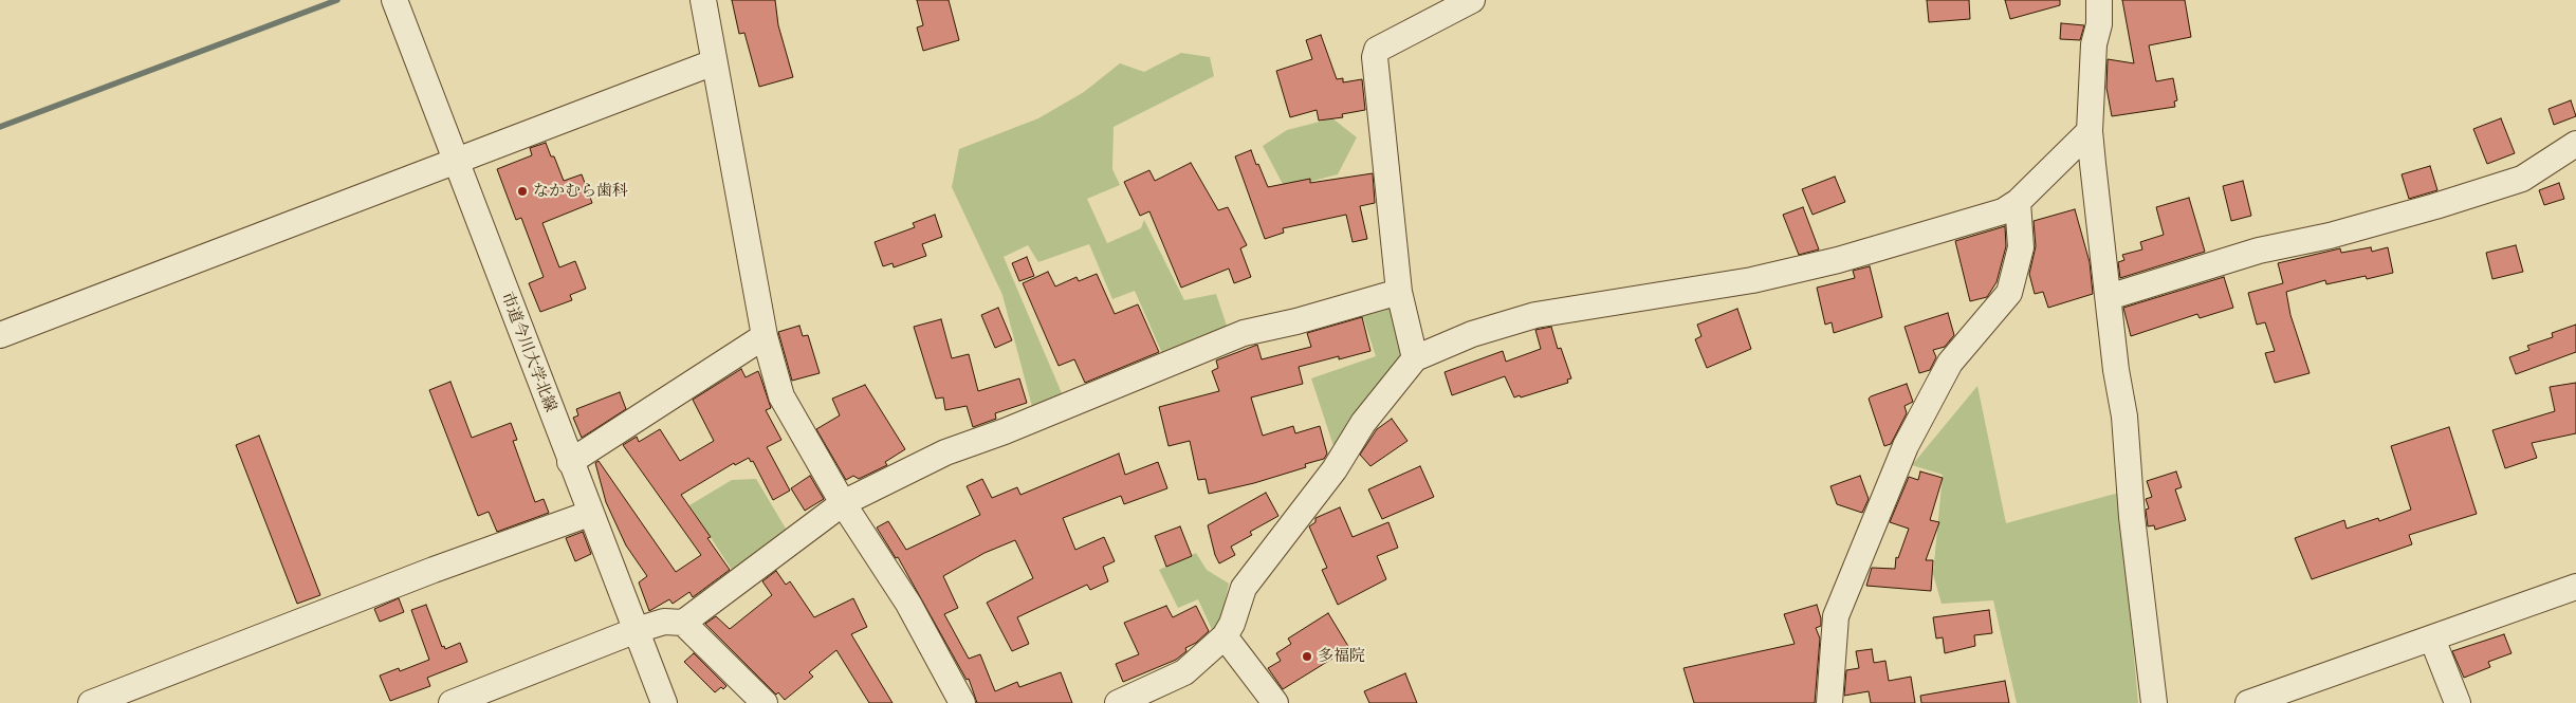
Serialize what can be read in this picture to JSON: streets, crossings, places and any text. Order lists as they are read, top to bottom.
{
  "streets": {
    "street": ["市道今川大学北線"]
  },
  "places": ["なかむら歯科", "多福院"]
}
